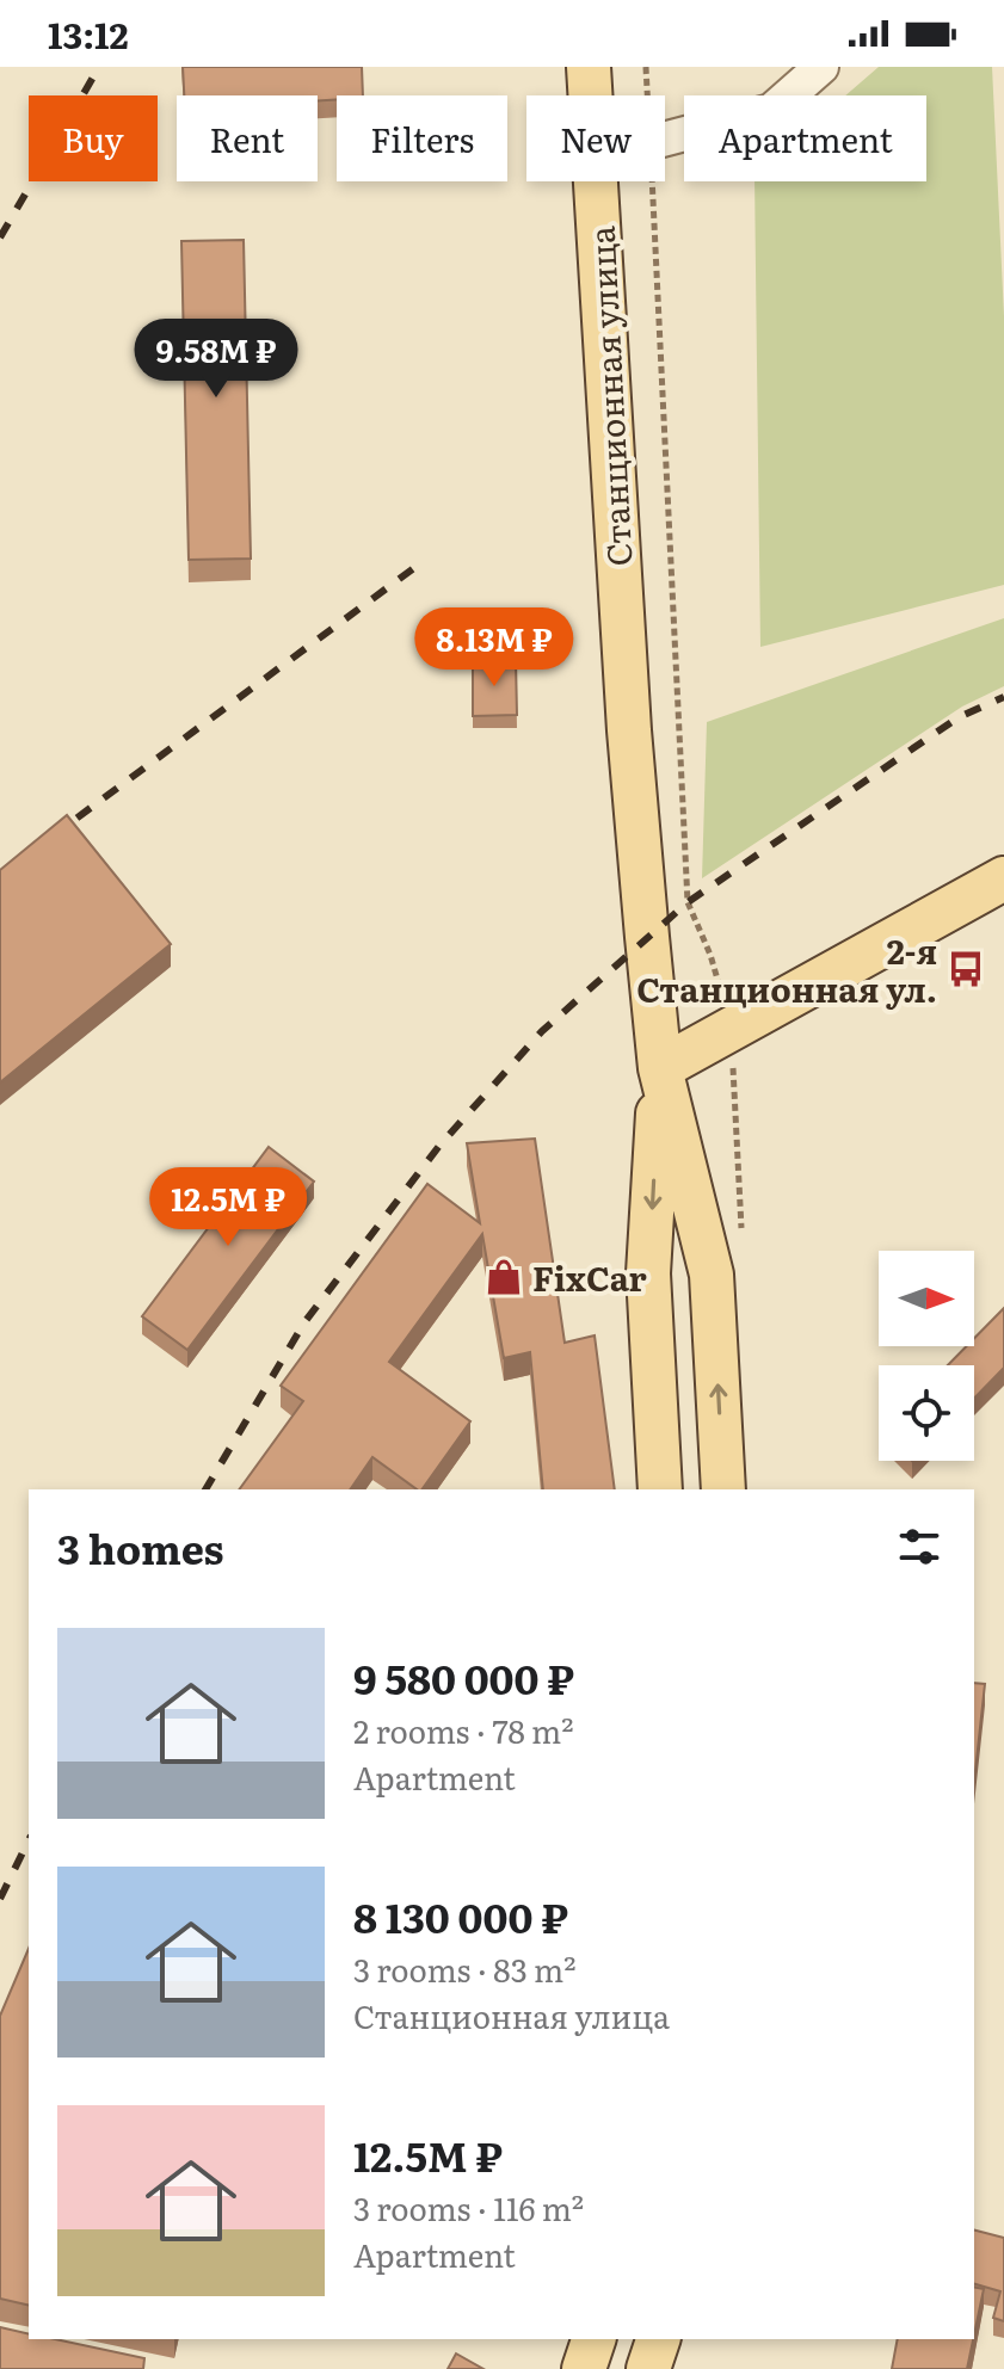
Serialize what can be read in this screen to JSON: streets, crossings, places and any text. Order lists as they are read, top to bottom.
{
  "streets": {
    "main road": ["Станционная улица"]
  },
  "places": {
    "bus stop": ["2-я Станционная ул."],
    "shop": ["FixCar"]
  },
  "north": "right",
  "page": {
    "status": "13:12",
    "chip": [
      "Buy",
      "Rent",
      "Filters",
      "New",
      "Apartment"
    ],
    "price": ["9.58M ₽", "8.13M ₽", "12.5M ₽"],
    "heading": "3 homes",
    "list": [
      {
        "name": "9 580 000 ₽",
        "note": "2 rooms · 78 m² · Apartment"
      },
      {
        "name": "8 130 000 ₽",
        "note": "3 rooms · 83 m² · Станционная улица"
      },
      {
        "name": "12.5M ₽",
        "note": "3 rooms · 116 m² · Apartment"
      }
    ]
  }
}
